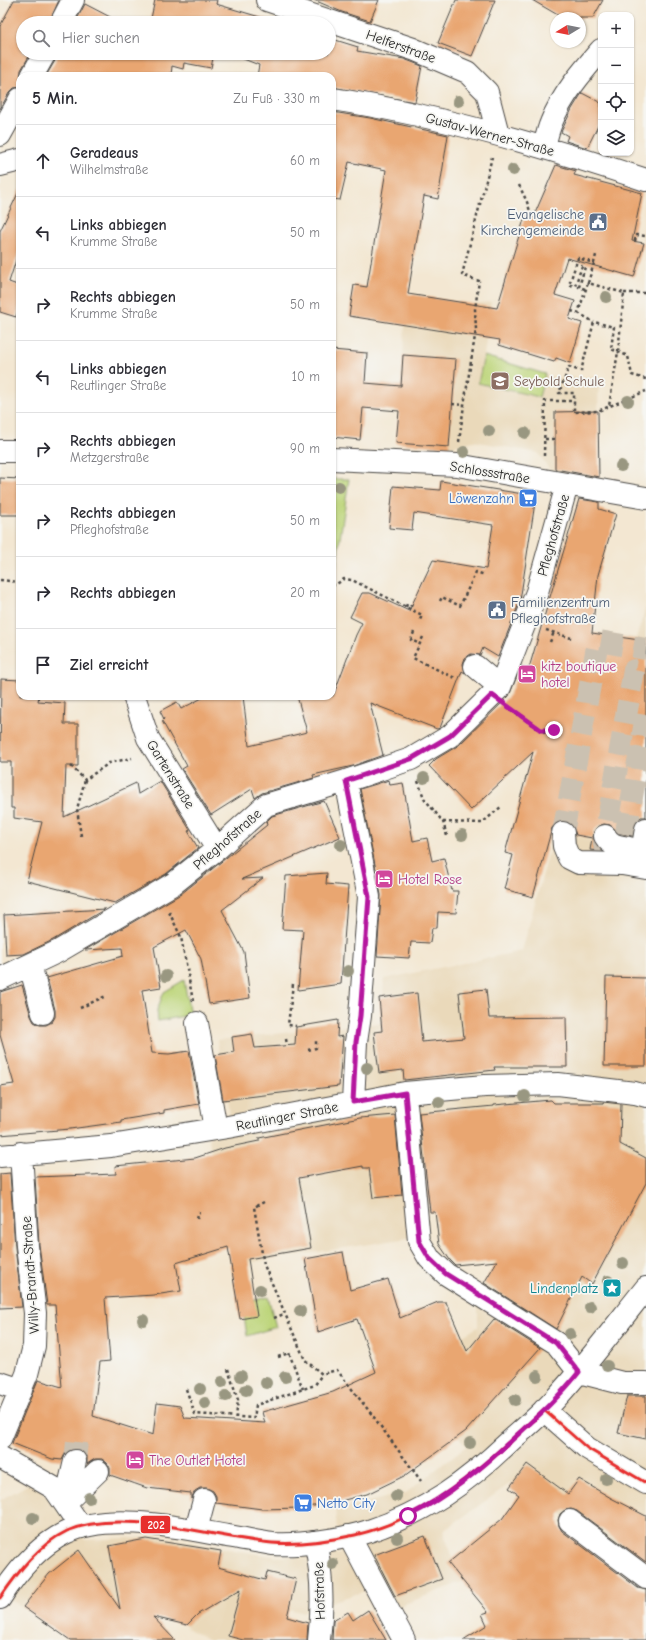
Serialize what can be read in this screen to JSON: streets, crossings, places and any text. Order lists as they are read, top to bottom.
{
  "streets": {
    "street": [
      "Helferstraße",
      "Gustav-Werner-Straße",
      "Schlossstraße",
      "Pfleghofstraße",
      "Gartenstraße",
      "Reutlinger Straße",
      "Willy-Brandt-Straße",
      "Hofstraße"
    ]
  },
  "crossings": [
    ["Helferstraße", "Gustav-Werner-Straße"],
    ["Schlossstraße", "Pfleghofstraße"],
    ["Pfleghofstraße", "Gartenstraße"],
    ["Reutlinger Straße", "Willy-Brandt-Straße"]
  ],
  "places": {
    "public building": ["Evangelische Kirchengemeinde", "Familienzentrum Pfleghofstraße"],
    "school or university": ["Seybold Schule"],
    "supermarket": ["Löwenzahn", "Netto City"],
    "hotel": ["kitz boutique hotel", "Hotel Rose", "The Outlet Hotel"],
    "place": ["Lindenplatz"]
  },
  "lines": ["transit line 202"],
  "north": "left",
  "page": {
    "map_buttons": ["+", "−"],
    "search": "Hier suchen",
    "heading": ["5 Min.", "Zu Fuß · 330 m"],
    "list": [
      ["Geradeaus", "Wilhelmstraße", "60 m"],
      ["Links abbiegen", "Krumme Straße", "50 m"],
      ["Rechts abbiegen", "Krumme Straße", "50 m"],
      ["Links abbiegen", "Reutlinger Straße", "10 m"],
      ["Rechts abbiegen", "Metzgerstraße", "90 m"],
      ["Rechts abbiegen", "Pfleghofstraße", "50 m"],
      ["Rechts abbiegen", "20 m"],
      "Ziel erreicht"
    ]
  }
}
